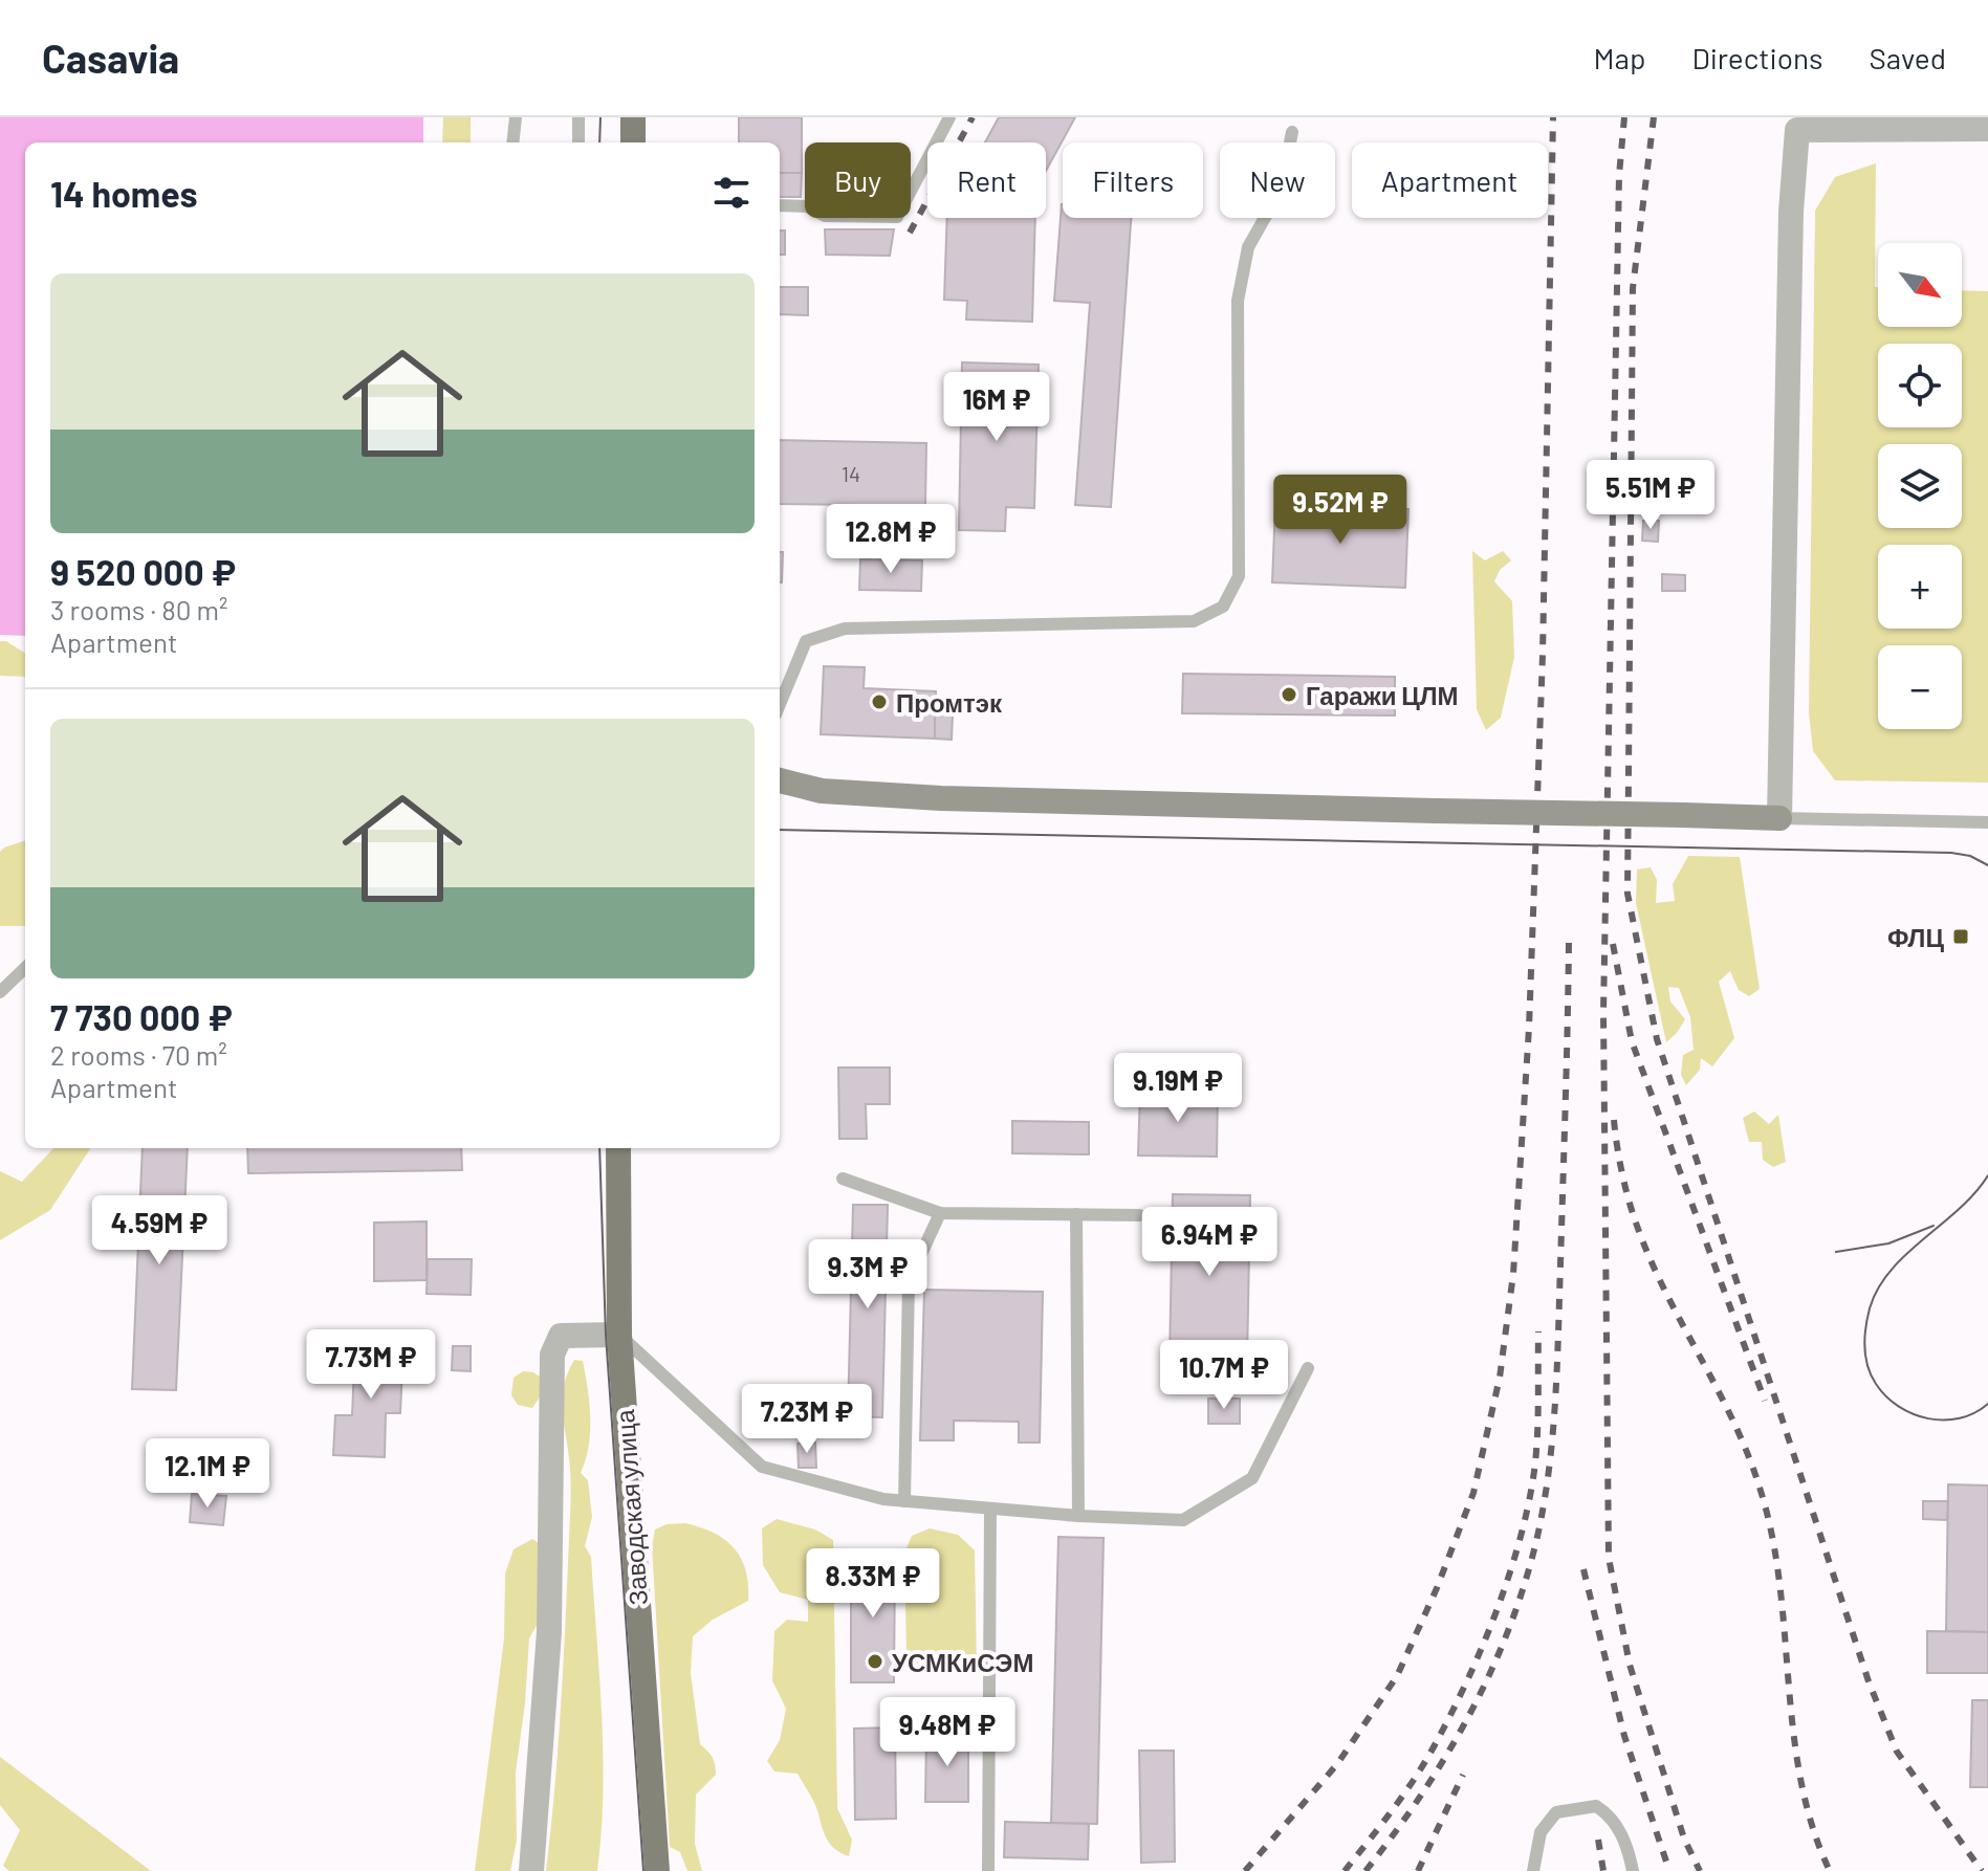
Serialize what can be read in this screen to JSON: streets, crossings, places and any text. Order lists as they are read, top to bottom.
{
  "streets": {
    "main road": ["Заводская улица"]
  },
  "places": {
    "other": ["Гаражи ЦЛМ", "Промтэк", "УСМКиСЭМ"],
    "transit": ["ФЛЦ"]
  },
  "house_numbers": ["14"],
  "north": "bottom right",
  "page": {
    "header": "Casavia",
    "nav": ["Map", "Directions", "Saved"],
    "chip": [
      "Buy",
      "Rent",
      "Filters",
      "New",
      "Apartment"
    ],
    "heading": "14 homes",
    "map_buttons": ["+", "−"],
    "list": [
      {
        "name": "9 520 000 ₽",
        "note": "3 rooms · 80 m² · Apartment"
      },
      {
        "name": "7 730 000 ₽",
        "note": "2 rooms · 70 m² · Apartment"
      }
    ],
    "price": [
      "16M ₽",
      "5.51M ₽",
      "9.52M ₽",
      "12.8M ₽",
      "9.19M ₽",
      "4.59M ₽",
      "6.94M ₽",
      "9.3M ₽",
      "7.73M ₽",
      "10.7M ₽",
      "7.23M ₽",
      "12.1M ₽",
      "8.33M ₽",
      "9.48M ₽"
    ]
  }
}
